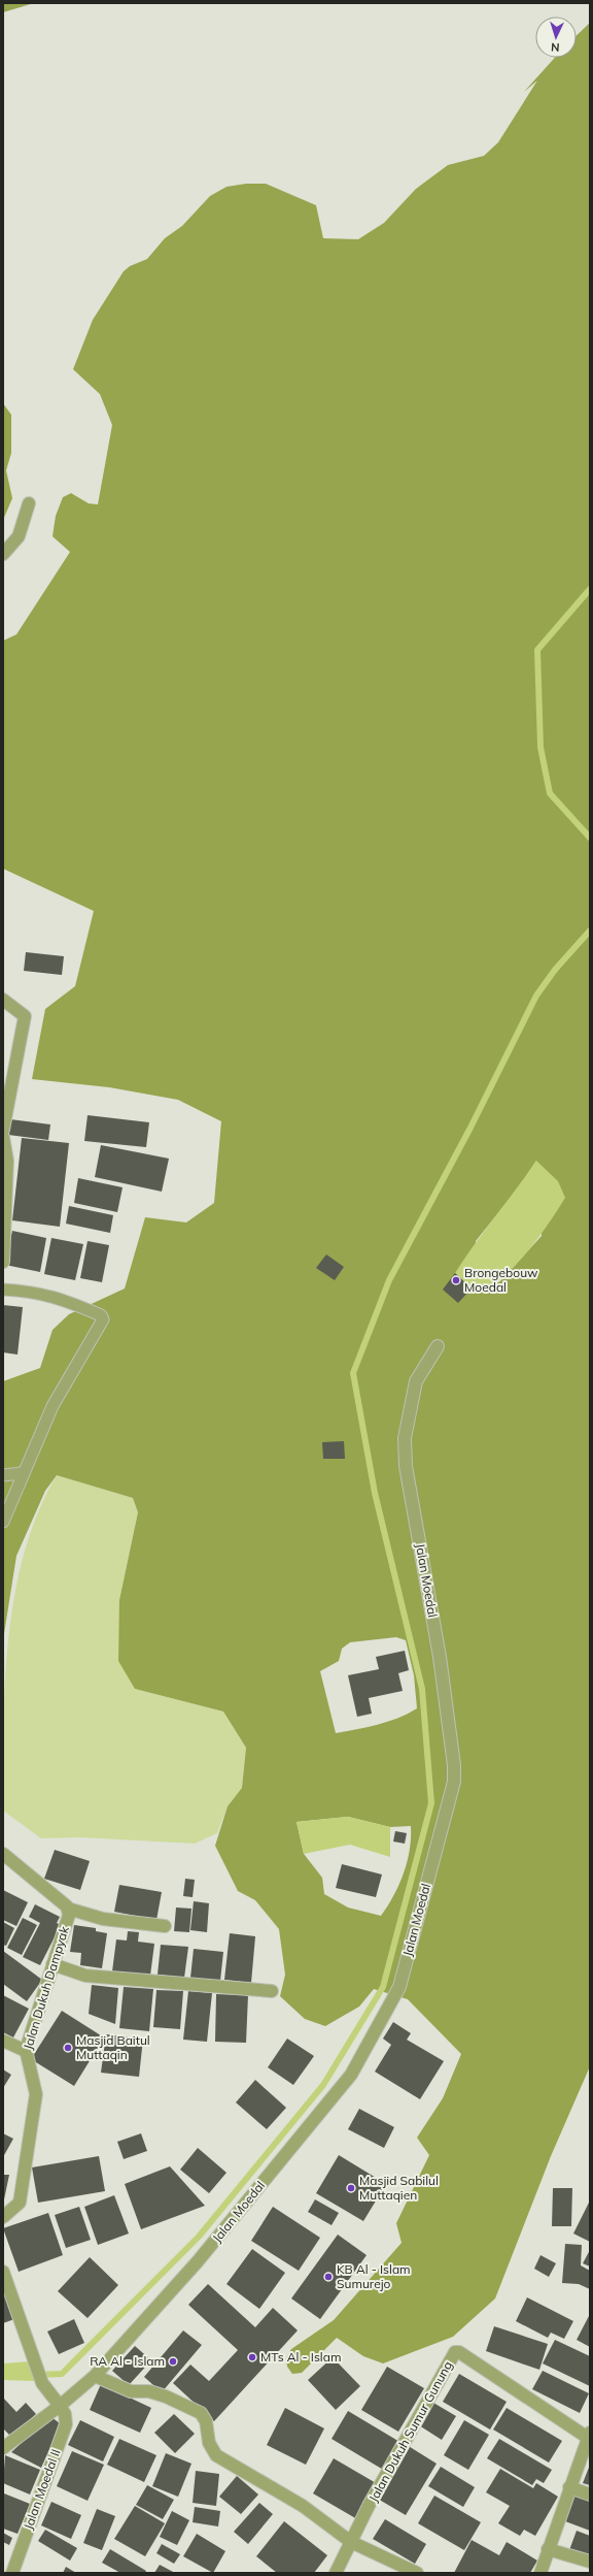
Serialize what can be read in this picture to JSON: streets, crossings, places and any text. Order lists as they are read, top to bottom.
{
  "streets": {
    "street": [
      "Jalan Moedal",
      "Jalan Dukuh Dampyak",
      "Jalan Dukuh Sumur Gunung",
      "Jalan Moedal II"
    ]
  },
  "crossings": [
    ["Jalan Moedal", "Jalan Moedal II"]
  ],
  "places": [
    "Brongebouw Moedal",
    "Masjid Baitul Muttaqin",
    "Masjid Sabilul Muttaqien",
    "KB Al - Islam Sumurejo",
    "MTs Al - Islam",
    "RA Al - Islam"
  ],
  "north": "bottom"
}
